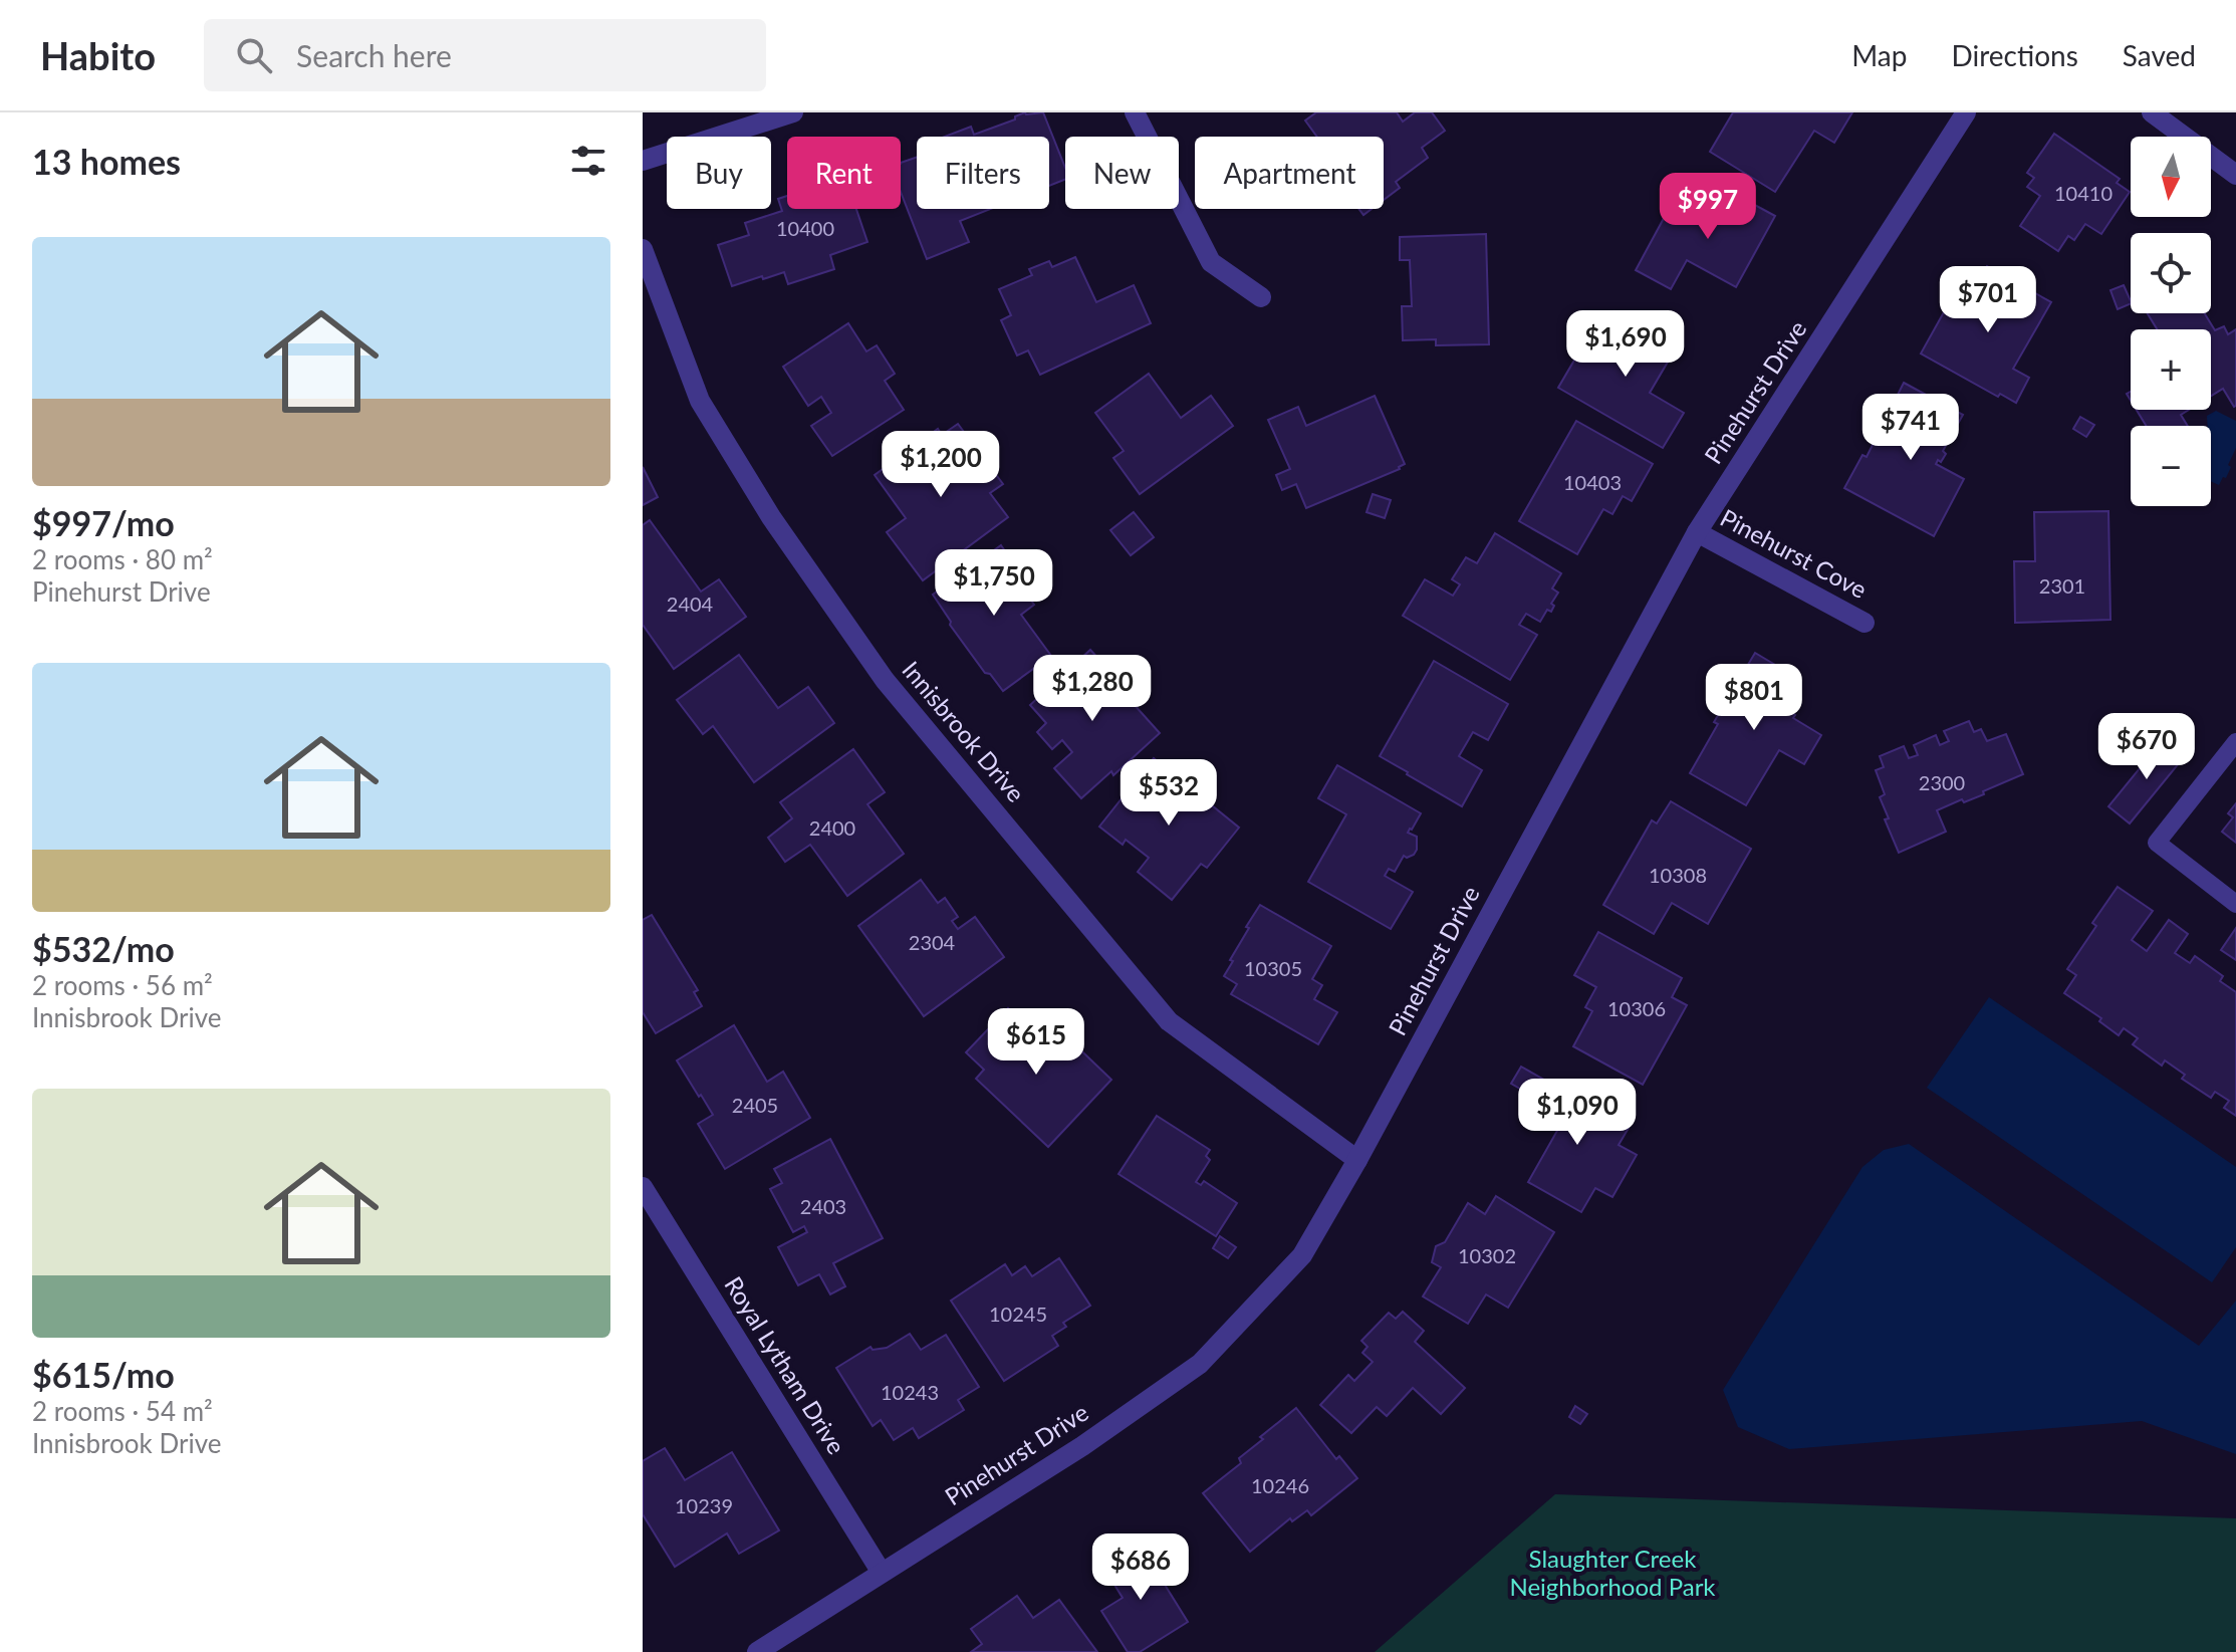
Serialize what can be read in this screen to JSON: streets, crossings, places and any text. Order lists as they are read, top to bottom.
{
  "streets": {
    "street": [
      "Pinehurst Drive",
      "Pinehurst Cove",
      "Innisbrook Drive",
      "Royal Lytham Drive"
    ]
  },
  "crossings": [
    ["Pinehurst Drive", "Pinehurst Cove"],
    ["Pinehurst Drive", "Innisbrook Drive"],
    ["Pinehurst Drive", "Royal Lytham Drive"]
  ],
  "parks": ["Slaughter Creek Neighborhood Park"],
  "house_numbers": [
    "10410",
    "10400",
    "10403",
    "2301",
    "2404",
    "2300",
    "2400",
    "10308",
    "2304",
    "10305",
    "10306",
    "2405",
    "2403",
    "10302",
    "10245",
    "10243",
    "10246",
    "10239"
  ],
  "north": "bottom",
  "page": {
    "header": "Habito",
    "search": "Search here",
    "nav": ["Map", "Directions", "Saved"],
    "heading": "13 homes",
    "map_buttons": ["+", "−"],
    "chip": [
      "Buy",
      "Rent",
      "Filters",
      "New",
      "Apartment"
    ],
    "price": [
      "$997",
      "$701",
      "$1,690",
      "$741",
      "$1,200",
      "$1,750",
      "$1,280",
      "$801",
      "$670",
      "$532",
      "$615",
      "$1,090",
      "$686"
    ],
    "list": [
      {
        "name": "$997/mo",
        "note": "2 rooms · 80 m² · Pinehurst Drive"
      },
      {
        "name": "$532/mo",
        "note": "2 rooms · 56 m² · Innisbrook Drive"
      },
      {
        "name": "$615/mo",
        "note": "2 rooms · 54 m² · Innisbrook Drive"
      }
    ]
  }
}
